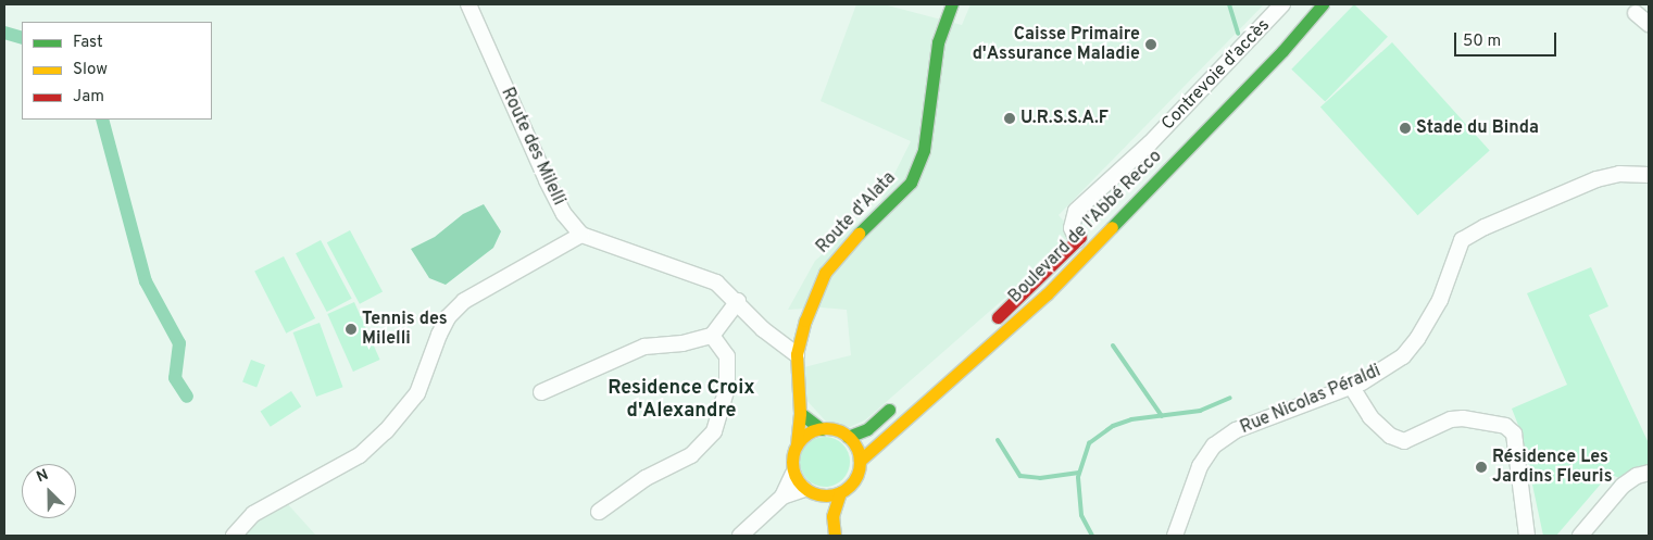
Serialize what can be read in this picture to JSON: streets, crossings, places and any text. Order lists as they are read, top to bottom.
{
  "streets": {
    "main road": ["Route d'Alata", "Boulevard de l'Abbé Recco"],
    "street": ["Contrevoie d'accès", "Route des Milelli", "Rue Nicolas Péraldi"]
  },
  "crossings": [
    ["Contrevoie d'accès", "Boulevard de l'Abbé Recco"],
    ["Route d'Alata", "Boulevard de l'Abbé Recco"]
  ],
  "districts": ["Residence Croix d'Alexandre"],
  "places": [
    "Caisse Primaire d'Assurance Maladie",
    "U.R.S.S.A.F",
    "Stade du Binda",
    "Tennis des Milelli",
    "Résidence Les Jardins Fleuris"
  ],
  "legend": ["Fast", "Slow", "Jam"],
  "scale_bar": "50 m",
  "north": "top left"
}
